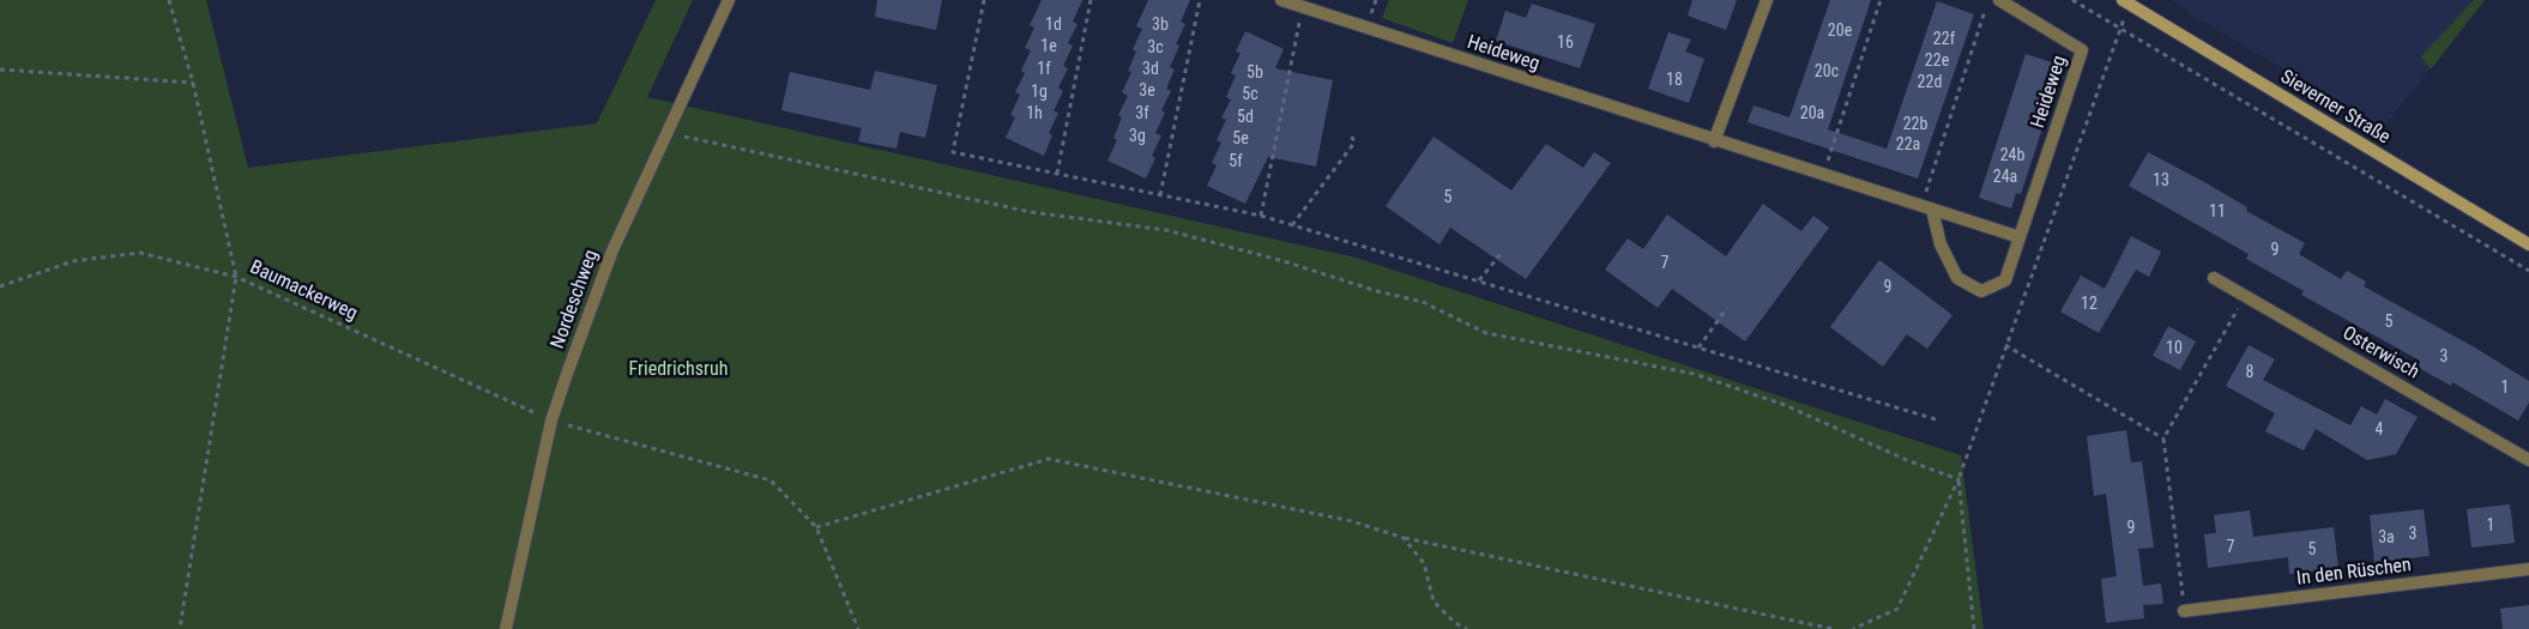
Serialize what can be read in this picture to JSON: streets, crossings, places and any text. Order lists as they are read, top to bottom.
{
  "streets": {
    "main road": ["Sieverner Straße"],
    "street": [
      "Heideweg",
      "Nordeschweg",
      "Osterwisch",
      "In den Rüschen"
    ],
    "path": ["Baumackerweg"]
  },
  "crossings": [
    ["Baumackerweg", "Nordeschweg"]
  ],
  "parks": ["Friedrichsruh"],
  "house_numbers": [
    "1d",
    "3b",
    "20e",
    "22f",
    "16",
    "1e",
    "3c",
    "22e",
    "1f",
    "3d",
    "20c",
    "5b",
    "18",
    "22d",
    "3e",
    "1g",
    "5c",
    "1h",
    "3f",
    "20a",
    "5d",
    "22b",
    "3g",
    "5e",
    "22a",
    "24b",
    "5f",
    "24a",
    "13",
    "5",
    "11",
    "9",
    "7",
    "9",
    "12",
    "5",
    "10",
    "3",
    "8",
    "1",
    "4",
    "1",
    "9",
    "3",
    "3a",
    "7",
    "5"
  ]
}
